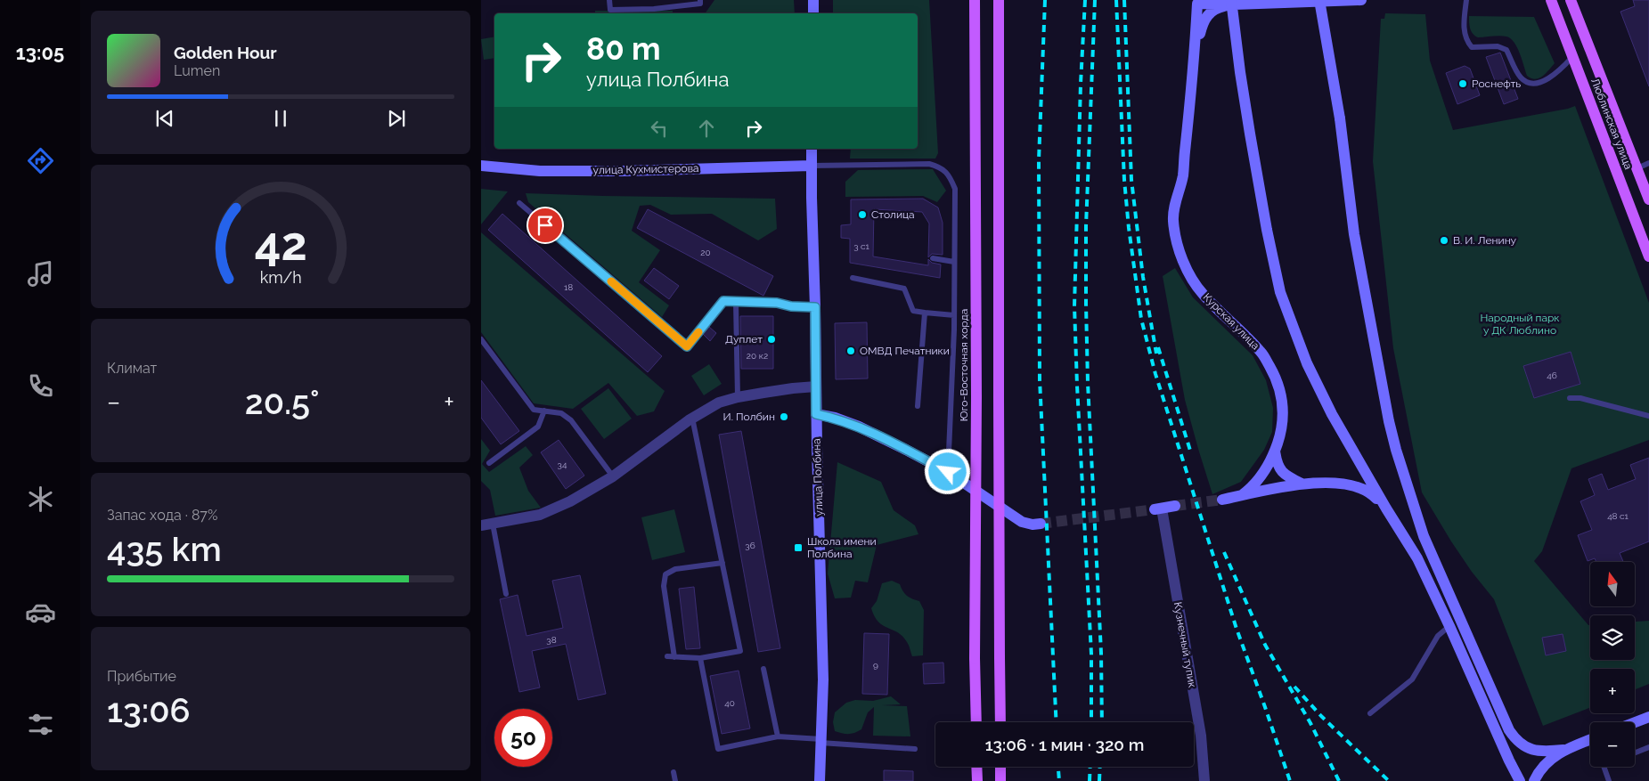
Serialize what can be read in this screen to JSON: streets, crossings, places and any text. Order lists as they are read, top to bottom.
{
  "streets": {
    "main road": [
      "Люблинская улица",
      "улица Кухмистерова",
      "Курская улица",
      "Юго-Восточная хорда",
      "улица Полбина"
    ],
    "street": ["Кузнечный тупик"]
  },
  "crossings": [
    ["улица Кухмистерова", "улица Полбина"]
  ],
  "parks": ["Народный парк у ДК Люблино"],
  "places": {
    "other": [
      "Роснефть",
      "Столица",
      "В. И. Ленину",
      "Дуплет",
      "ОМВД Печатники",
      "И. Полбин"
    ],
    "transit": ["Школа имени Полбина"]
  },
  "house_numbers": [
    "3 с1",
    "20",
    "18",
    "20 к2",
    "46",
    "34",
    "48 с1",
    "36",
    "38",
    "9",
    "40"
  ],
  "north": "top",
  "page": {
    "tabs": "13:05",
    "turn": ["80 m", "улица Полбина"],
    "song": ["Golden Hour", "Lumen"],
    "tile": [
      "Климат",
      ["Запас хода · 87%", "435 km"],
      ["Прибытие", "13:06"]
    ],
    "heat": ["−", "20.5°", "+"],
    "map_buttons": ["+", "−"],
    "limit": "50",
    "trip": "13:06 · 1 мин · 320 m",
    "gauge": ["42", "km/h"]
  }
}
